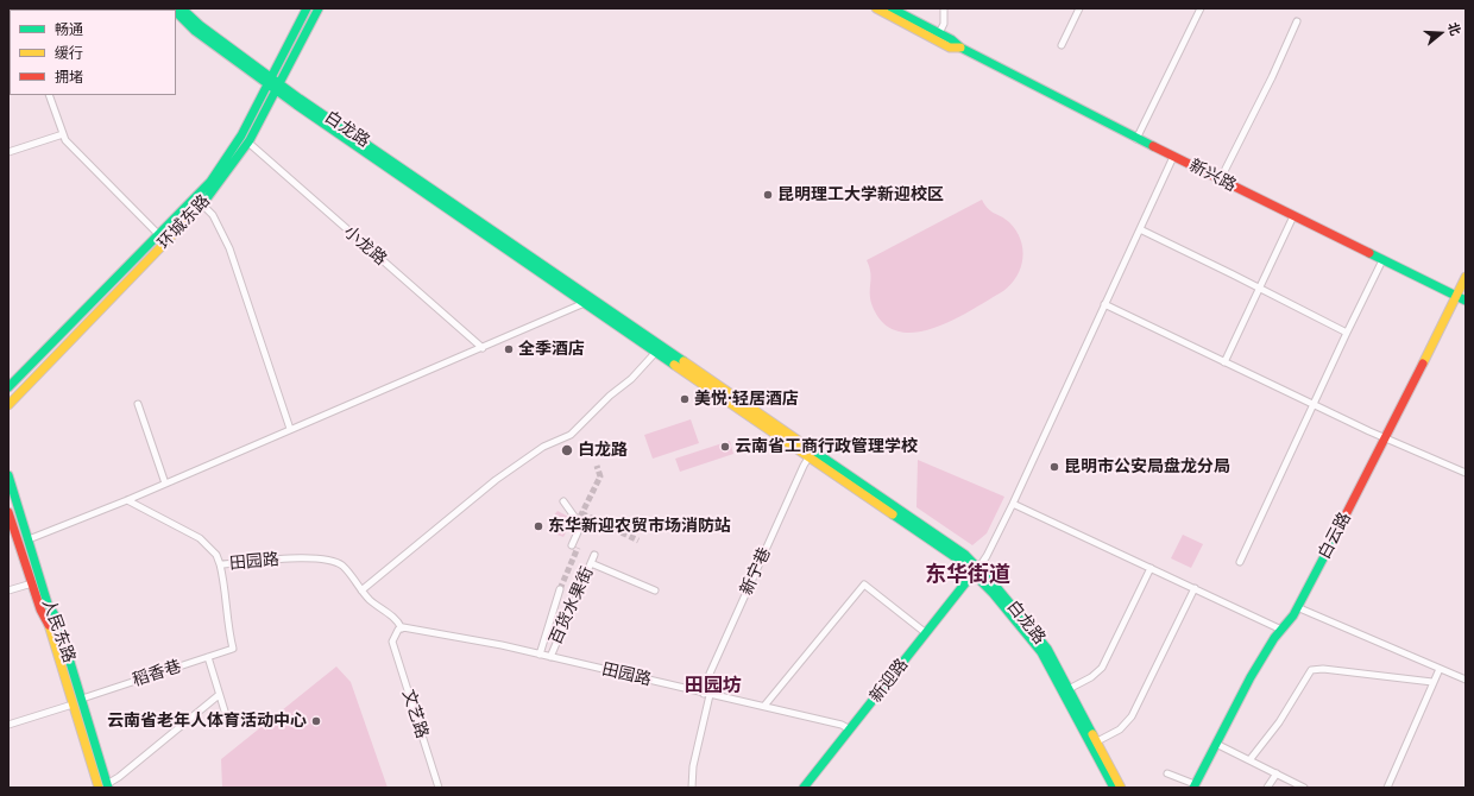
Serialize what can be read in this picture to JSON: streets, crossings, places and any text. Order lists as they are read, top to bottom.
{
  "streets": {
    "main road": [
      "白龙路",
      "新兴路",
      "环城东路",
      "白云路",
      "人民东路",
      "新迎路"
    ],
    "street": [
      "小龙路",
      "田园路",
      "新宁巷",
      "百货水果街",
      "稻香巷",
      "文艺路"
    ]
  },
  "crossings": [
    ["白龙路", "环城东路"],
    ["白龙路", "新宁巷"],
    ["白龙路", "新迎路"],
    ["新兴路", "白云路"],
    ["环城东路", "小龙路"],
    ["田园路", "新宁巷"],
    ["田园路", "百货水果街"],
    ["田园路", "稻香巷"],
    ["田园路", "新迎路"],
    ["田园路", "文艺路"],
    ["人民东路", "稻香巷"]
  ],
  "districts": ["东华街道", "田园坊"],
  "places": [
    "昆明理工大学新迎校区",
    "全季酒店",
    "美悦·轻居酒店",
    "云南省工商行政管理学校",
    "白龙路",
    "昆明市公安局盘龙分局",
    "东华新迎农贸市场消防站",
    "云南省老年人体育活动中心"
  ],
  "legend": ["畅通", "缓行", "拥堵"],
  "north": "right"
}
